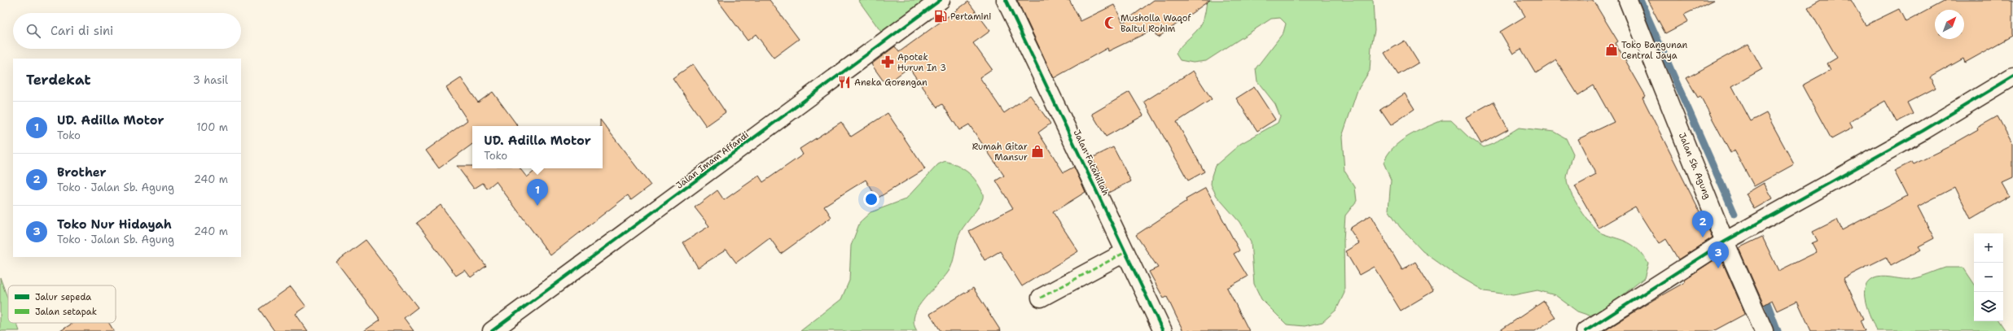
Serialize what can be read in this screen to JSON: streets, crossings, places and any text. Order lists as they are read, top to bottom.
{
  "streets": {
    "street": ["Jalan Imam Affandi", "Jalan Fatahillah", "Jalan Sb. Agung"]
  },
  "places": {
    "fuel station": ["Pertamini"],
    "mosque": ["Musholla Waqof Baitul Rohim"],
    "shop": ["Toko Bangunan Central Jaya", "Rumah Gitar Mansur"],
    "pharmacy": ["Apotek Hurun In 3"],
    "restaurant": ["Aneka Gorengan"]
  },
  "legend": ["Jalur sepeda", "Jalan setapak"],
  "north": "top right",
  "page": {
    "search": "Cari di sini",
    "heading": ["Terdekat", "3 hasil"],
    "list": [
      {
        "mark": "1",
        "name": "UD. Adilla Motor",
        "note": "Toko",
        "value": "100 m"
      },
      {
        "mark": "2",
        "name": "Brother",
        "note": "Toko · Jalan Sb. Agung",
        "value": "240 m"
      },
      {
        "mark": "3",
        "name": "Toko Nur Hidayah",
        "note": "Toko · Jalan Sb. Agung",
        "value": "240 m"
      }
    ],
    "popup": ["UD. Adilla Motor", "Toko"],
    "pins": ["1", "2", "3"],
    "map_buttons": ["+", "−"]
  }
}
